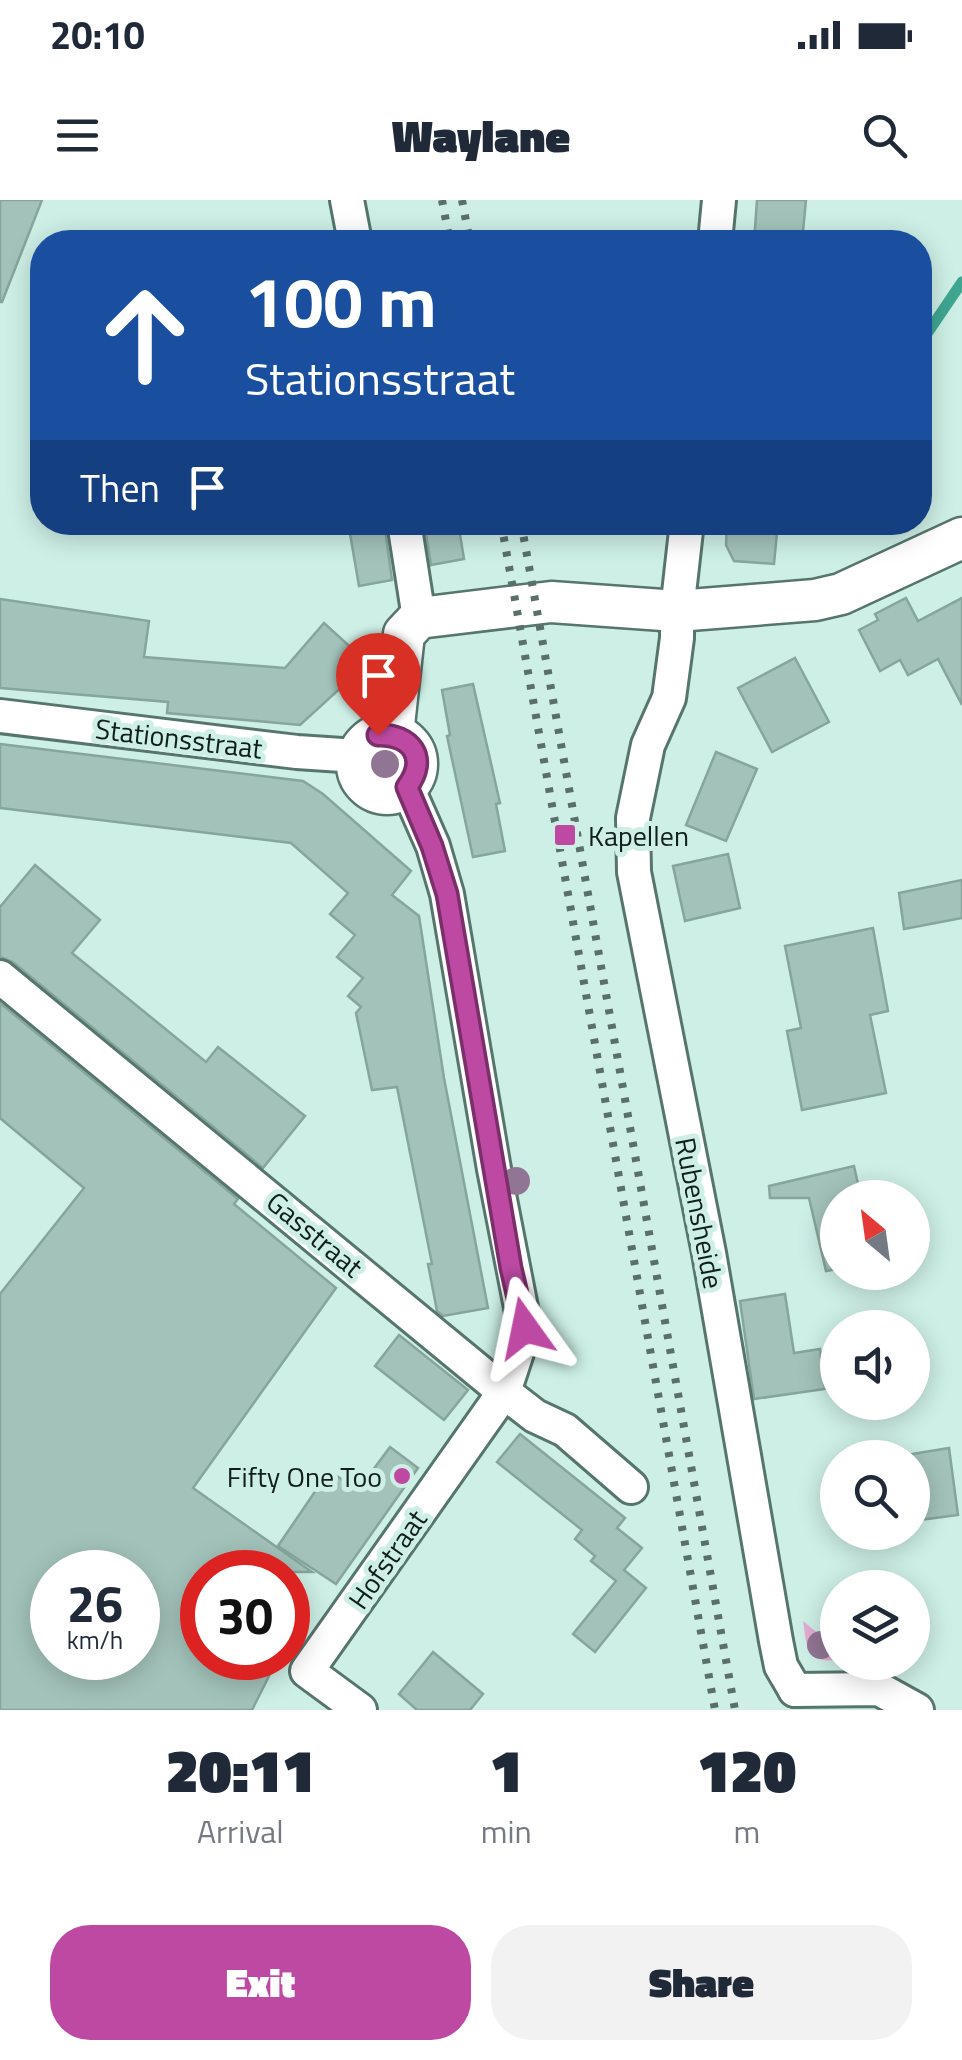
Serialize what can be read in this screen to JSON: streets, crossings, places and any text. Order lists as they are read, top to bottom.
{
  "streets": {
    "street": [
      "Stationsstraat",
      "Rubensheide",
      "Gasstraat",
      "Hofstraat"
    ]
  },
  "crossings": [
    ["Gasstraat", "Hofstraat"]
  ],
  "places": {
    "transit": ["Kapellen"],
    "other": ["Fifty One Too"]
  },
  "north": "top left",
  "page": {
    "status": "20:10",
    "header": "Waylane",
    "turn": ["100 m", "Stationsstraat"],
    "then": "Then",
    "speed": "26 km/h",
    "limit": "30",
    "eta": [
      "20:11",
      "Arrival",
      "1",
      "min",
      "120",
      "m"
    ],
    "buttons": ["Exit", "Share"]
  }
}
